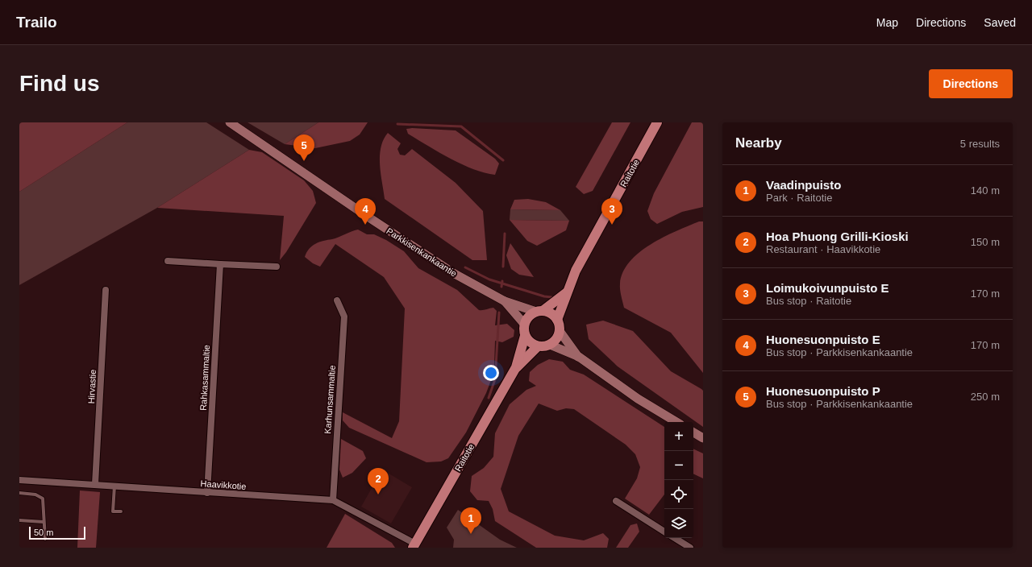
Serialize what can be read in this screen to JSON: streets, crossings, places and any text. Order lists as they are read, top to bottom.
{
  "streets": {
    "main road": ["Raitotie"],
    "street": [
      "Parkkisenkankaantie",
      "Rahkasammaltie",
      "Hirvastie",
      "Karhunsammaltie",
      "Haavikkotie"
    ]
  },
  "crossings": [
    ["Raitotie", "Parkkisenkankaantie"],
    ["Raitotie", "Haavikkotie"],
    ["Rahkasammaltie", "Haavikkotie"],
    ["Hirvastie", "Haavikkotie"],
    ["Karhunsammaltie", "Haavikkotie"]
  ],
  "scale_bar": "50 m",
  "page": {
    "header": "Trailo",
    "nav": ["Map", "Directions", "Saved"],
    "buttons": "Directions",
    "title": "Find us",
    "heading": ["Nearby", "5 results"],
    "pins": [
      "5",
      "3",
      "4",
      "2",
      "1"
    ],
    "list": [
      {
        "mark": "1",
        "name": "Vaadinpuisto",
        "note": "Park · Raitotie",
        "value": "140 m"
      },
      {
        "mark": "2",
        "name": "Hoa Phuong Grilli-Kioski",
        "note": "Restaurant · Haavikkotie",
        "value": "150 m"
      },
      {
        "mark": "3",
        "name": "Loimukoivunpuisto E",
        "note": "Bus stop · Raitotie",
        "value": "170 m"
      },
      {
        "mark": "4",
        "name": "Huonesuonpuisto E",
        "note": "Bus stop · Parkkisenkankaantie",
        "value": "170 m"
      },
      {
        "mark": "5",
        "name": "Huonesuonpuisto P",
        "note": "Bus stop · Parkkisenkankaantie",
        "value": "250 m"
      }
    ],
    "map_buttons": ["+", "−"],
    "scale": "50 m"
  }
}
